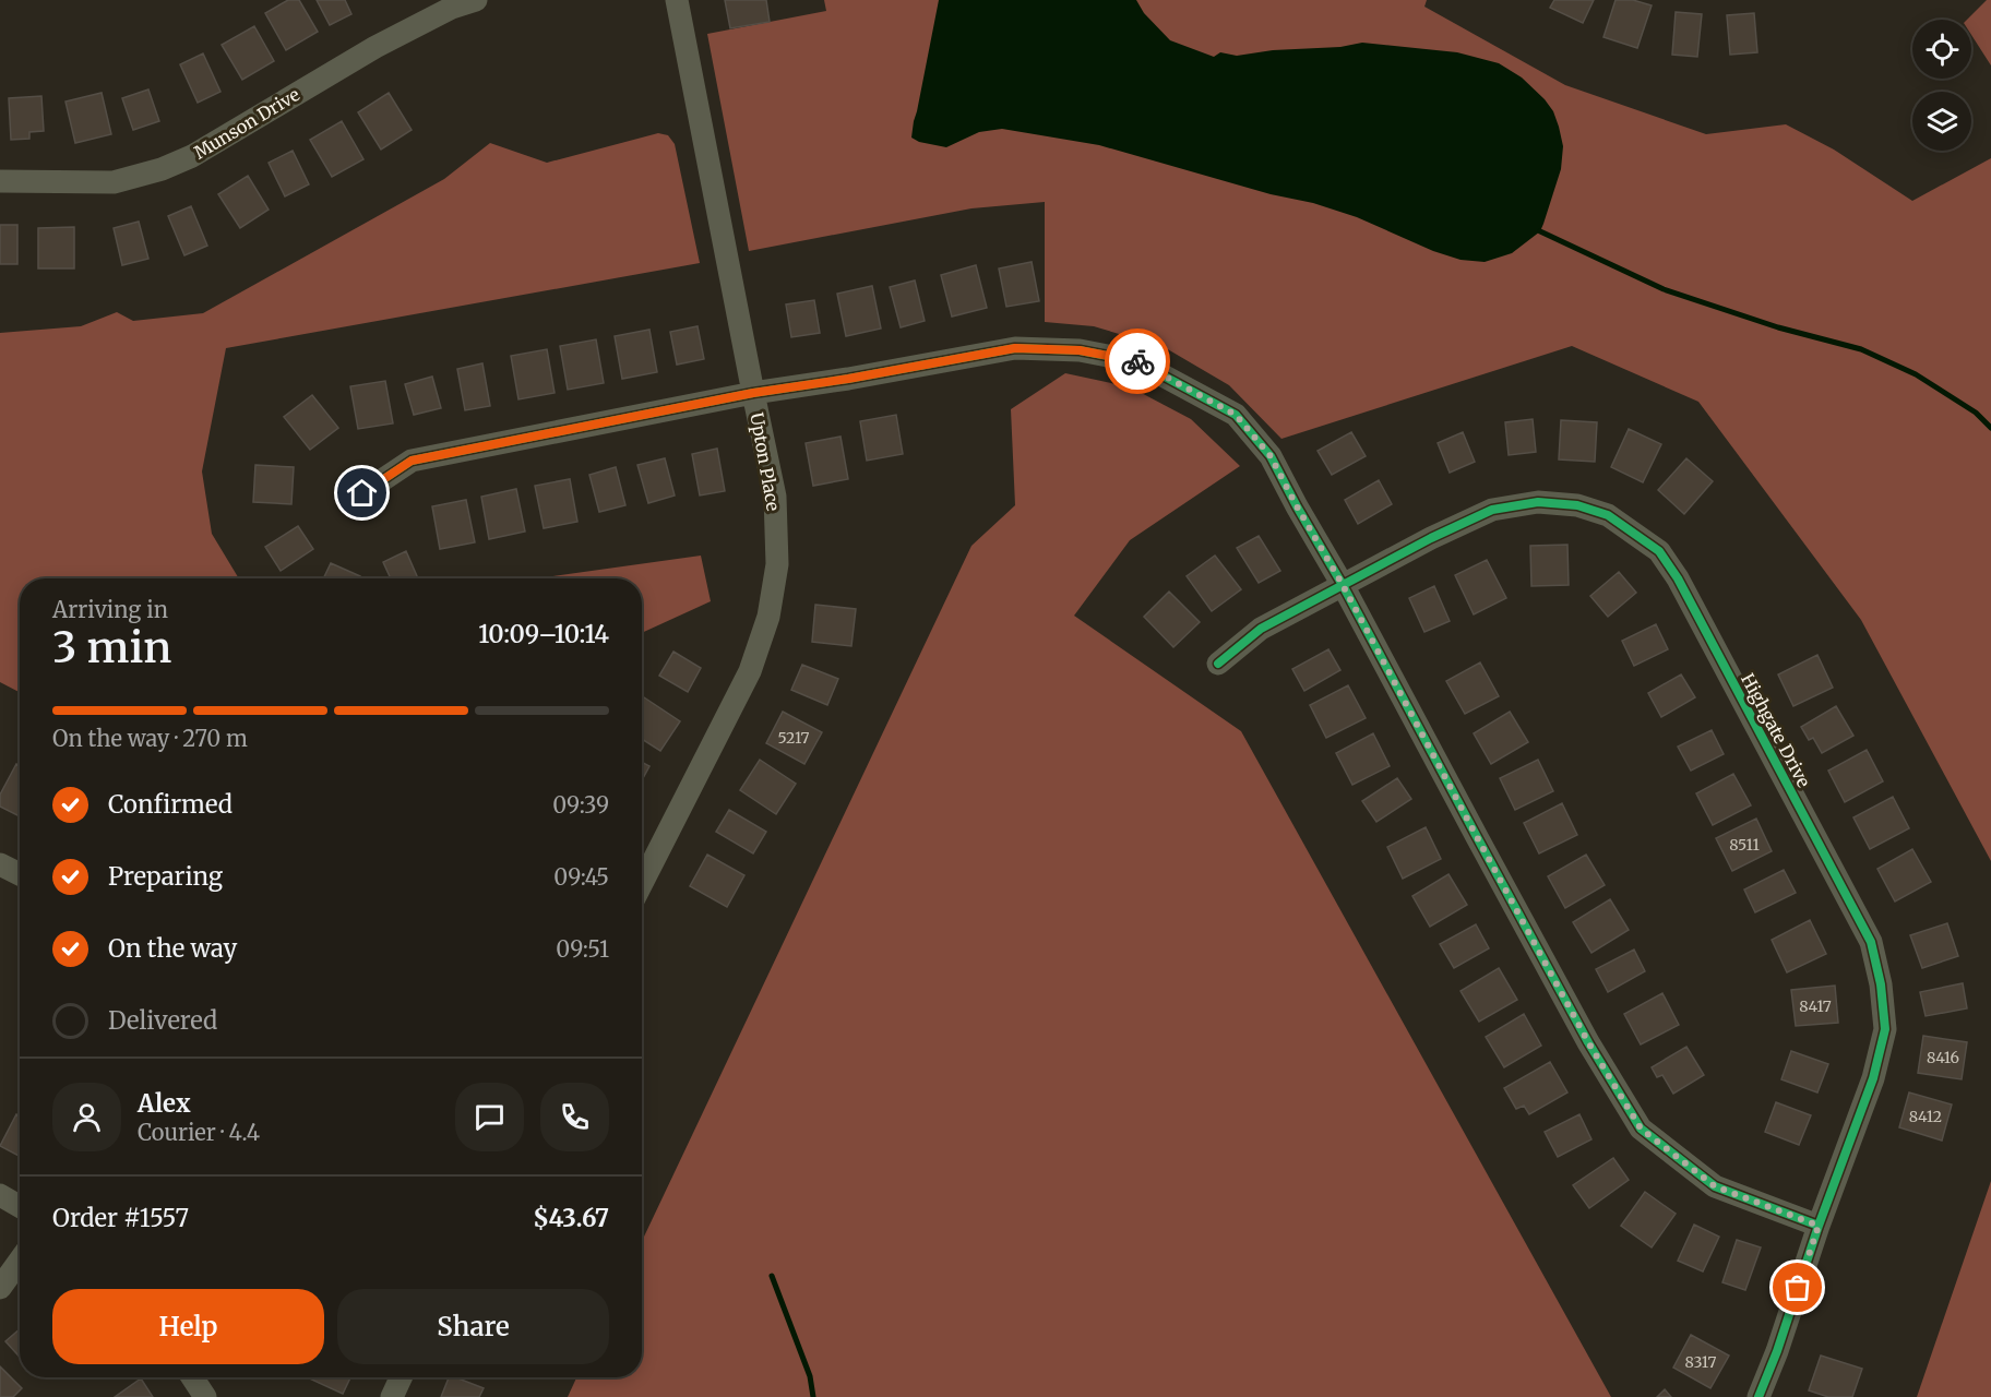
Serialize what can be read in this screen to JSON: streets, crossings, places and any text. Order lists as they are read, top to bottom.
{
  "streets": {
    "street": ["Munson Drive", "Upton Place", "Highgate Drive"]
  },
  "house_numbers": [
    "5217",
    "8511",
    "8417",
    "8416",
    "8412",
    "8317"
  ],
  "page": {
    "heading": ["3 min", "Arriving in", "10:09–10:14"],
    "panel": [
      "Alex",
      "Courier · 4.4",
      "Order #1557",
      "$43.67"
    ],
    "bar": "On the way · 270 m",
    "list": [
      ["Confirmed", "09:39"],
      ["Preparing", "09:45"],
      ["On the way", "09:51"],
      "Delivered"
    ],
    "buttons": ["Help", "Share"]
  }
}
